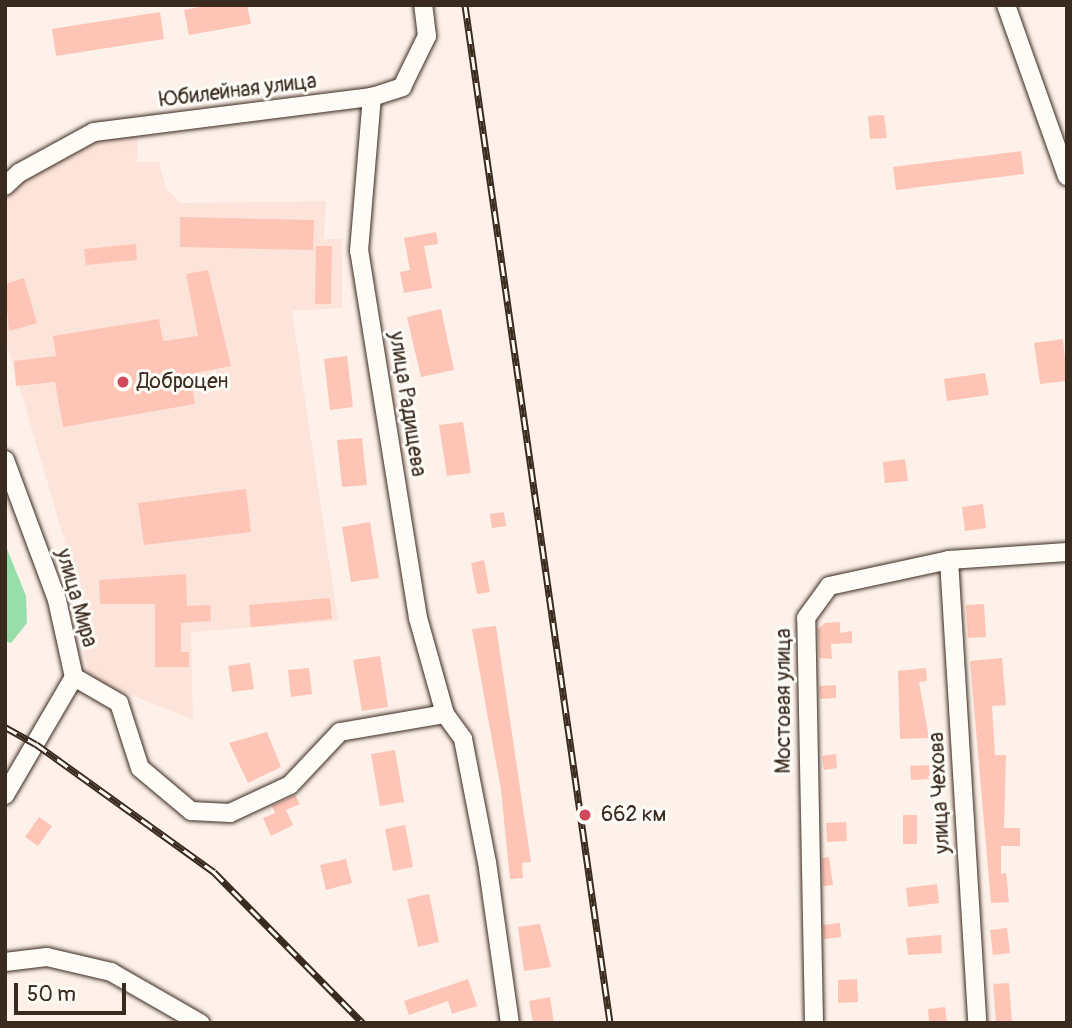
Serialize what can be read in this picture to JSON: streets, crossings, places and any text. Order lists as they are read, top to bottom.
{
  "streets": {
    "street": [
      "Юбилейная улица",
      "улица Радищева",
      "улица Мира",
      "Мостовая улица",
      "улица Чехова"
    ]
  },
  "crossings": [
    ["Юбилейная улица", "улица Радищева"],
    ["Мостовая улица", "улица Чехова"]
  ],
  "places": ["Доброцен", "662 км"],
  "scale_bar": "50 m"
}
